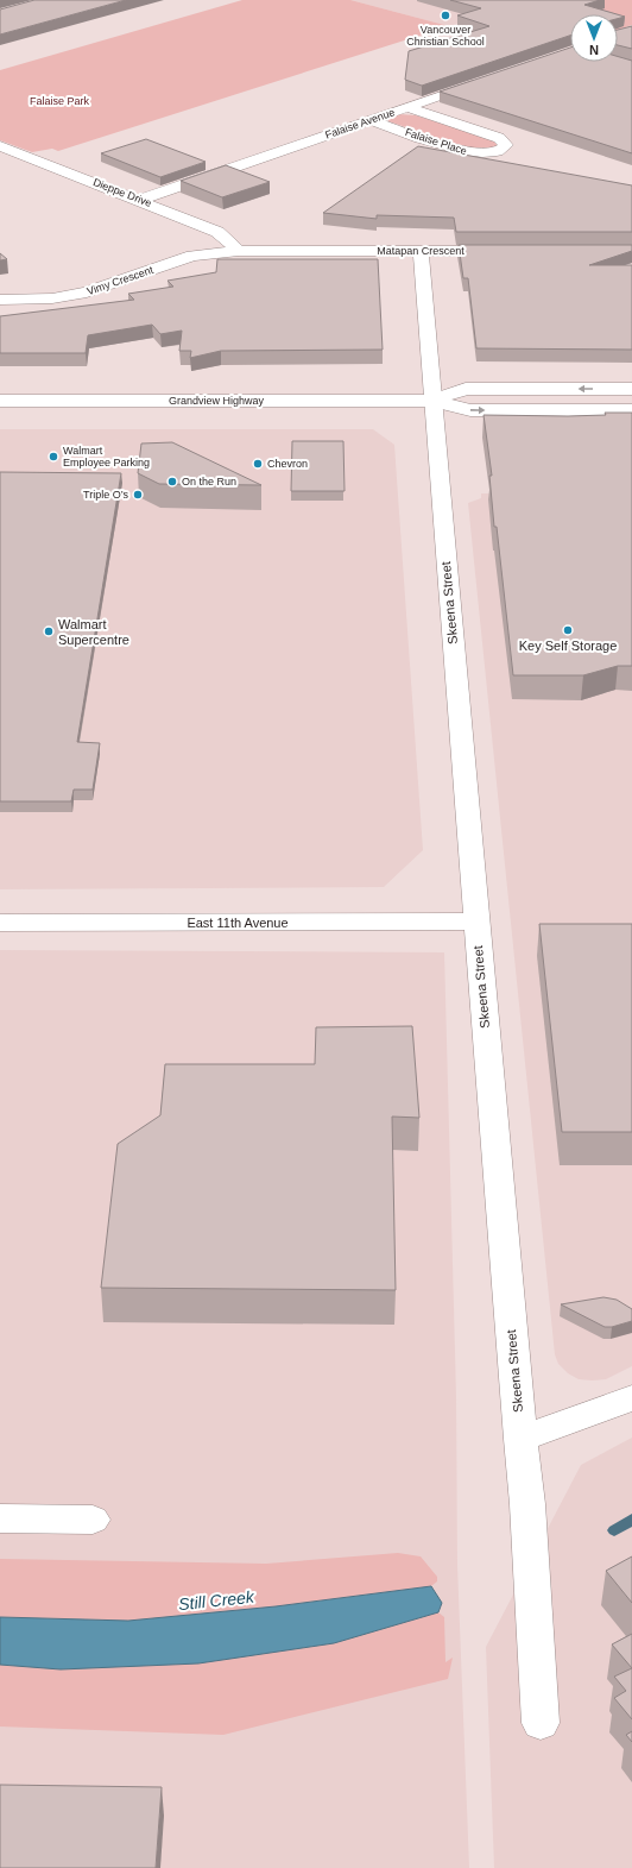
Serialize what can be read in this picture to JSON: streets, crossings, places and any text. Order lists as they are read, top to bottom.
{
  "streets": {
    "street": [
      "Falaise Avenue",
      "Falaise Place",
      "Dieppe Drive",
      "Matapan Crescent",
      "Vimy Crescent",
      "Grandview Highway",
      "Skeena Street",
      "East 11th Avenue"
    ]
  },
  "crossings": [
    ["Falaise Avenue", "Falaise Place"],
    ["Falaise Avenue", "Dieppe Drive"],
    ["Dieppe Drive", "Matapan Crescent"],
    ["Dieppe Drive", "Vimy Crescent"],
    ["Matapan Crescent", "Vimy Crescent"],
    ["Matapan Crescent", "Skeena Street"],
    ["Grandview Highway", "Skeena Street"],
    ["Skeena Street", "East 11th Avenue"]
  ],
  "water": ["Still Creek"],
  "parks": ["Falaise Park"],
  "places": [
    "Vancouver Christian School",
    "Walmart Employee Parking",
    "Chevron",
    "On the Run",
    "Triple O’s",
    "Key Self Storage",
    "Walmart Supercentre"
  ],
  "north": "bottom"
}
